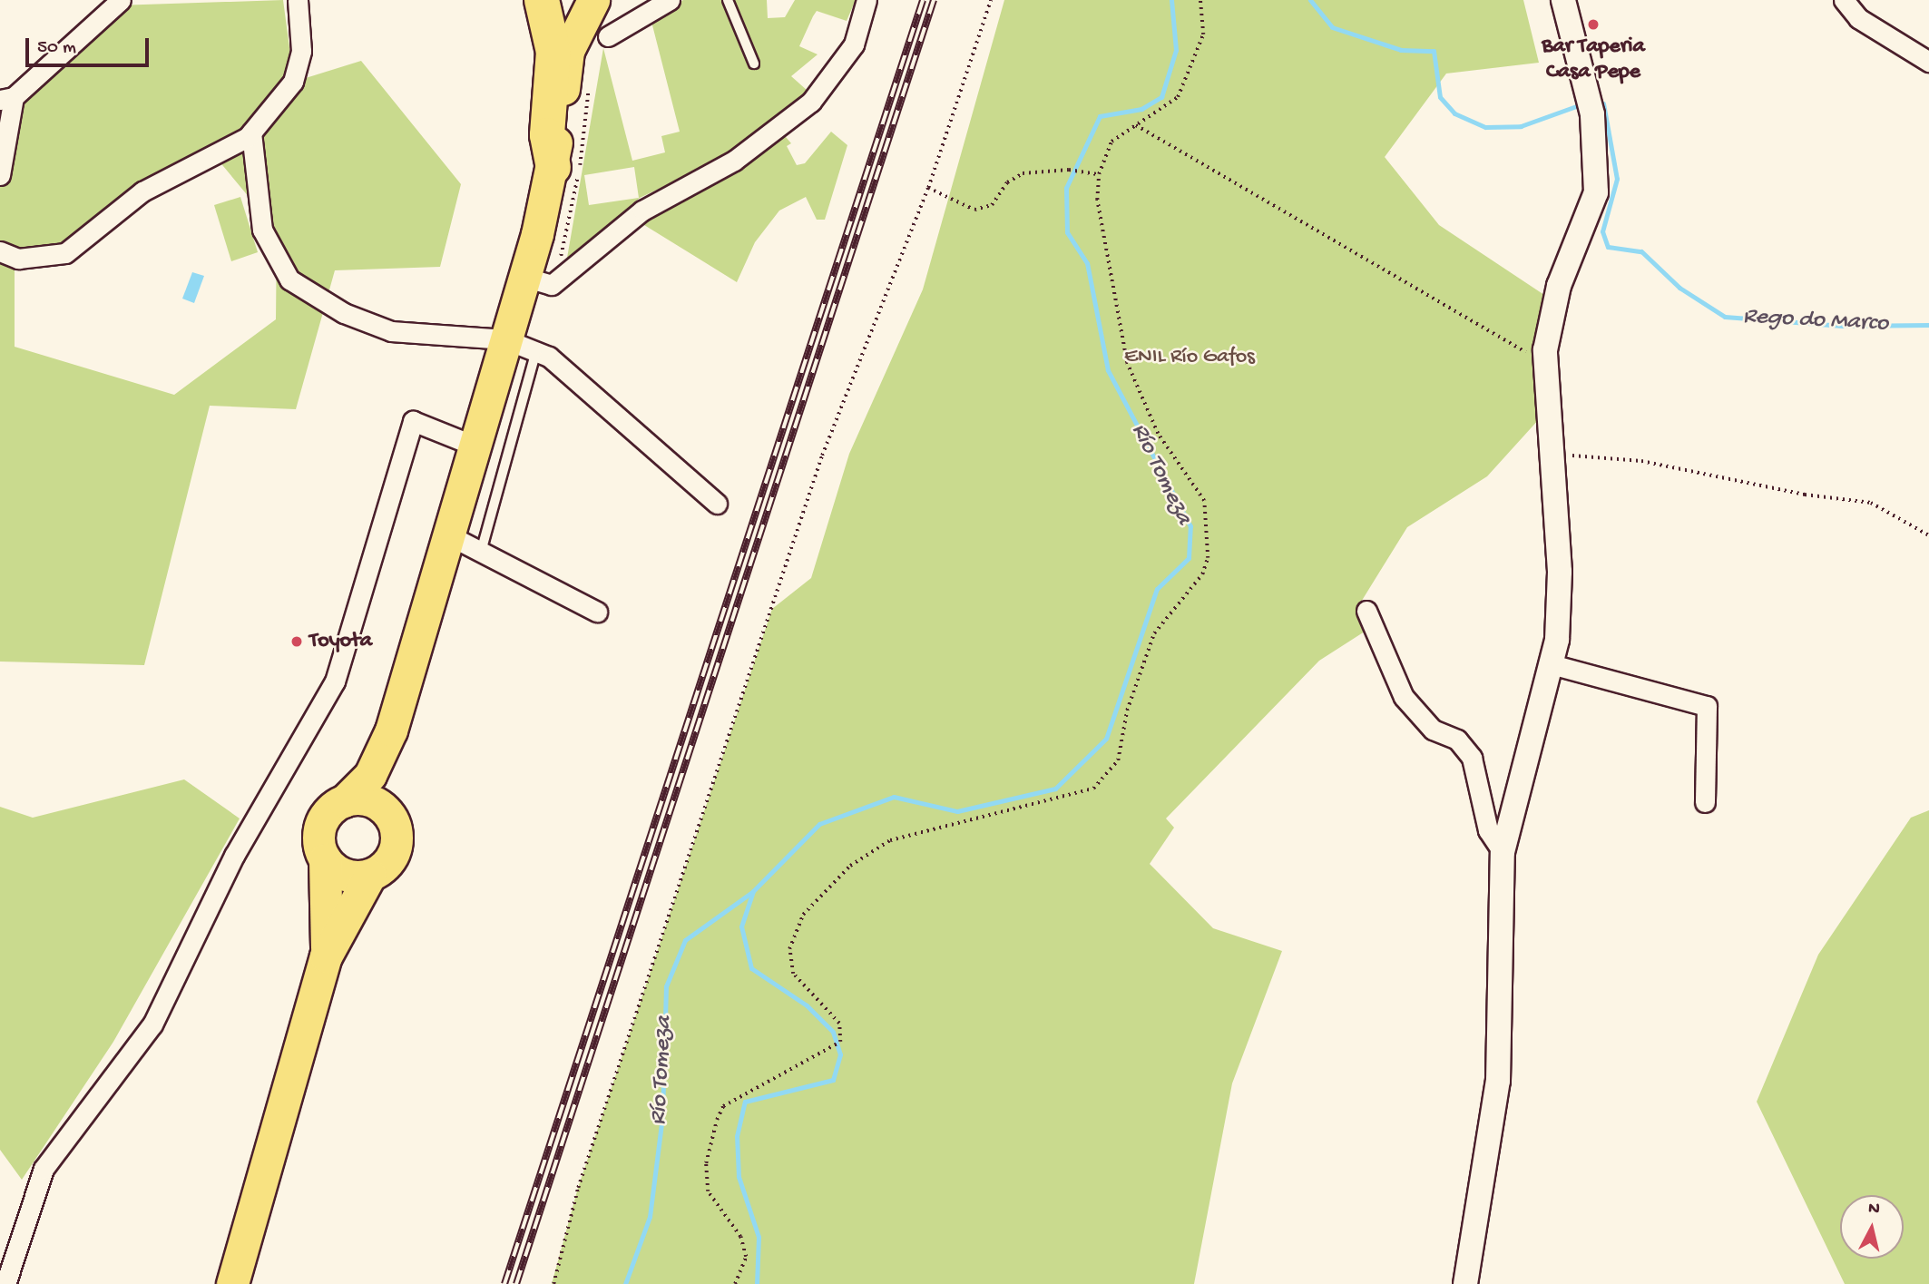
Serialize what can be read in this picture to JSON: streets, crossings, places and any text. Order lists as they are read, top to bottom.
{
  "water": ["Rego do Marco", "Río Tomeza"],
  "parks": ["ENIL Río Gafos"],
  "places": ["Bar Taperia Casa Pepe", "Toyota"],
  "scale_bar": "50 m",
  "north": "top"
}
